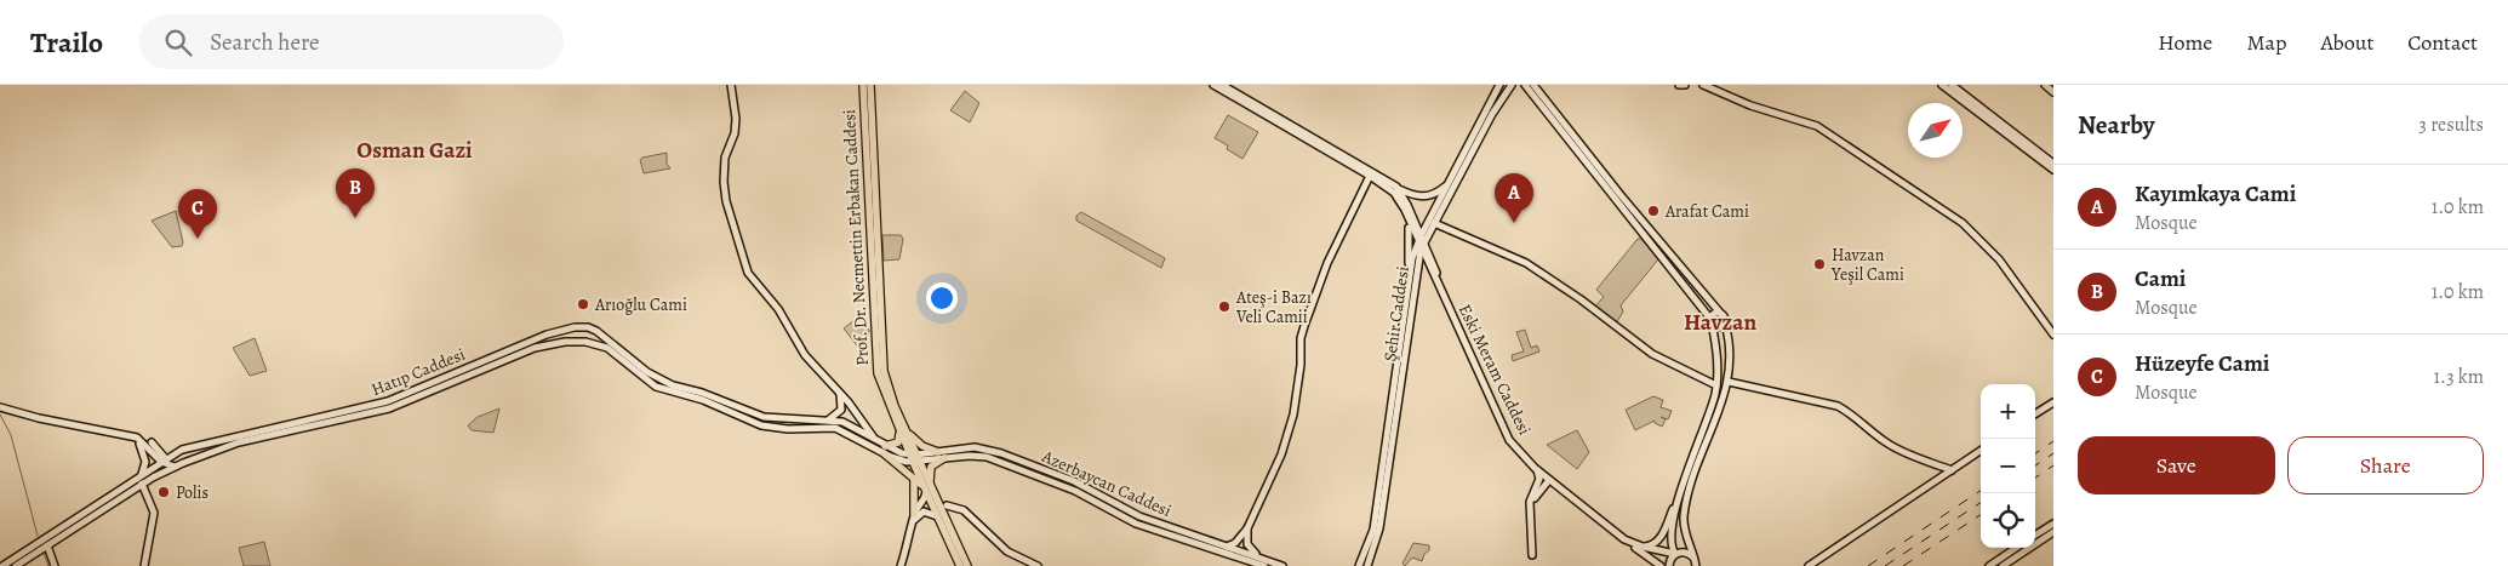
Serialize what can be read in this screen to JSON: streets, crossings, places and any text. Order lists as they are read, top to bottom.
{
  "streets": {
    "main road": [
      "Prof. Dr. Necmettin Erbakan Caddesi",
      "Şehir Caddesi",
      "Eski Meram Caddesi",
      "Hatıp Caddesi",
      "Azerbaycan Caddesi"
    ]
  },
  "crossings": [
    ["Prof. Dr. Necmettin Erbakan Caddesi", "Azerbaycan Caddesi"],
    ["Şehir Caddesi", "Eski Meram Caddesi"],
    ["Hatıp Caddesi", "Azerbaycan Caddesi"]
  ],
  "districts": ["Osman Gazi", "Havzan"],
  "places": [
    "Arafat Cami",
    "Havzan Yeşil Cami",
    "Arıoğlu Cami",
    "Ateş-i Bazı Veli Camii",
    "Polis"
  ],
  "north": "top right",
  "page": {
    "header": "Trailo",
    "search": "Search here",
    "nav": [
      "Home",
      "Map",
      "About",
      "Contact"
    ],
    "heading": ["Nearby", "3 results"],
    "list": [
      {
        "mark": "A",
        "name": "Kayımkaya Cami",
        "note": "Mosque",
        "value": "1.0 km"
      },
      {
        "mark": "B",
        "name": "Cami",
        "note": "Mosque",
        "value": "1.0 km"
      },
      {
        "mark": "C",
        "name": "Hüzeyfe Cami",
        "note": "Mosque",
        "value": "1.3 km"
      }
    ],
    "pins": ["B", "A", "C"],
    "map_buttons": ["+", "−"],
    "buttons": ["Save", "Share"]
  }
}
